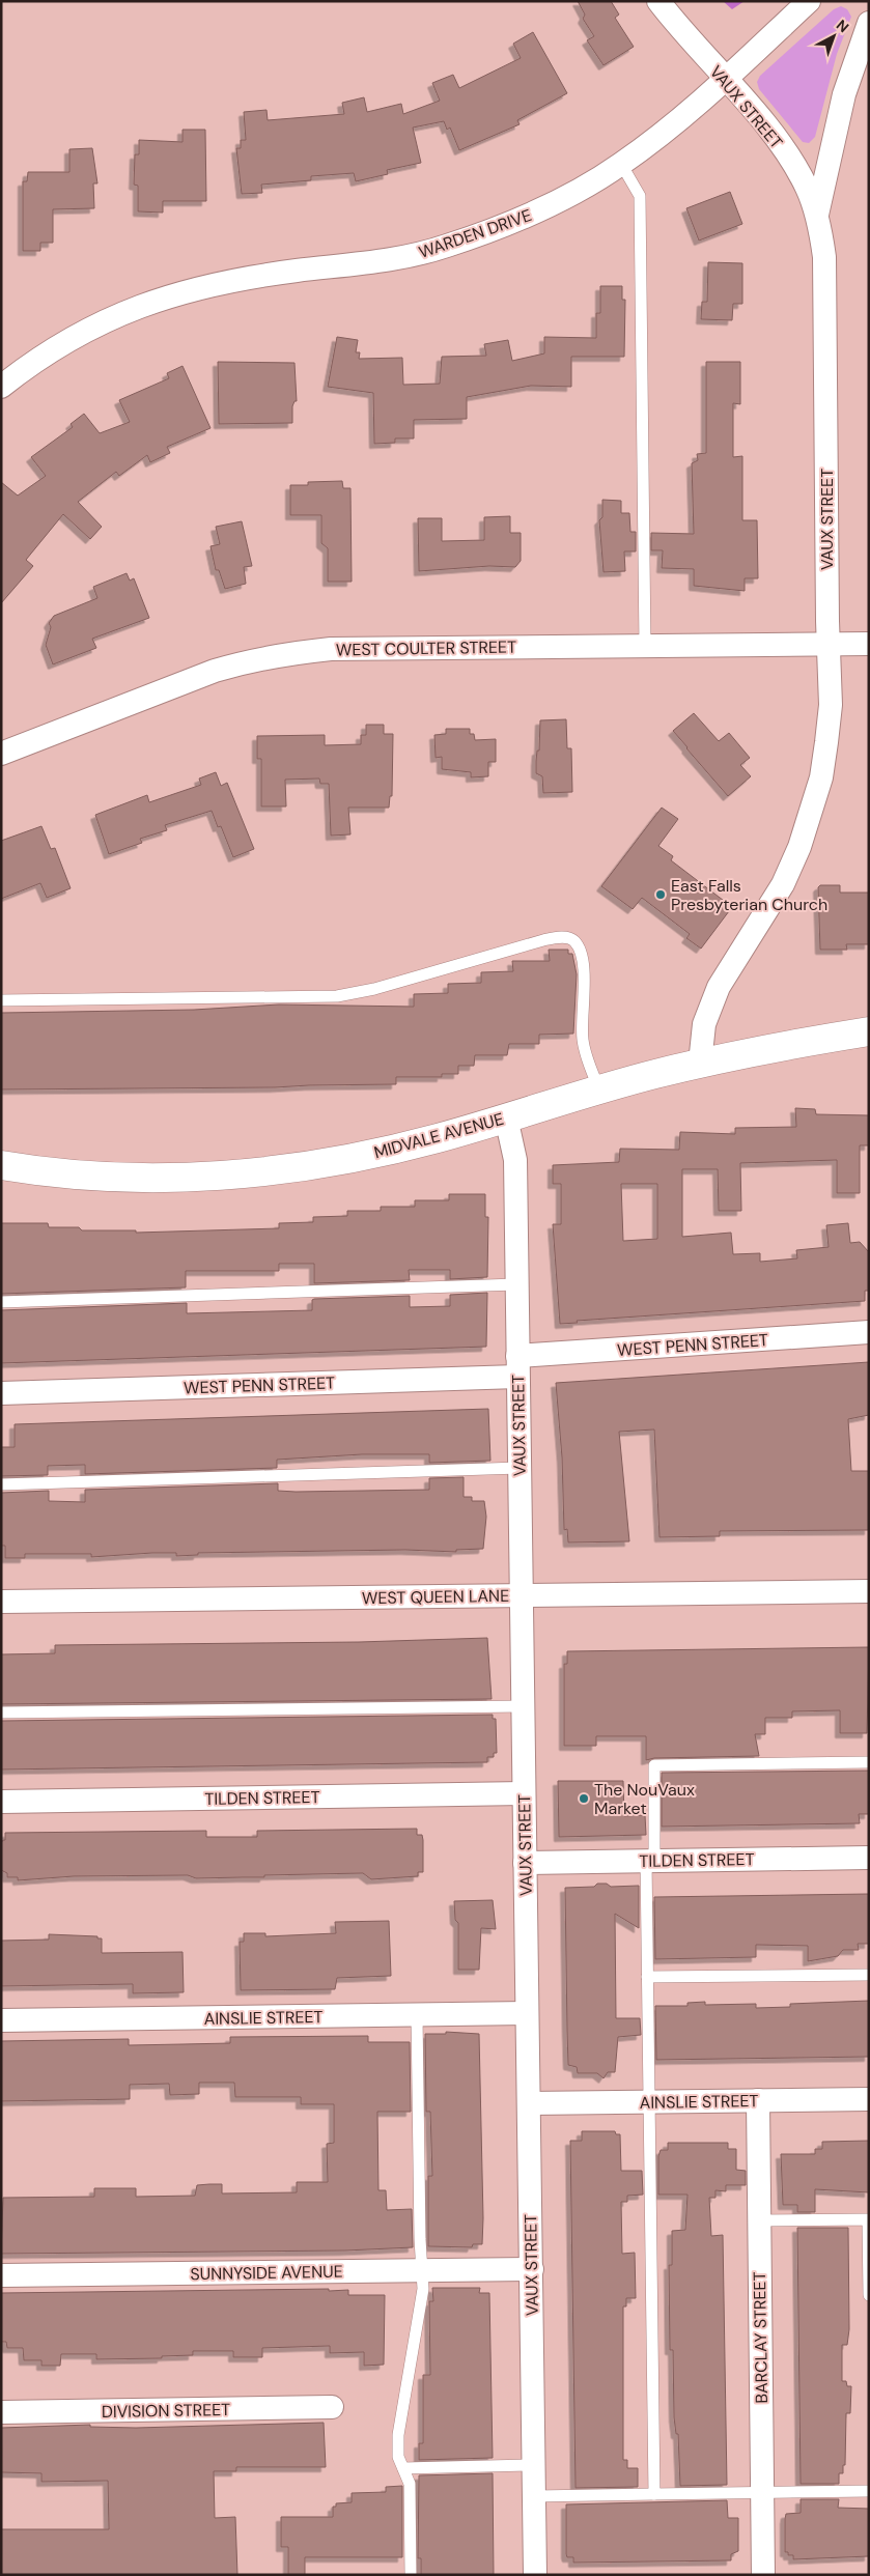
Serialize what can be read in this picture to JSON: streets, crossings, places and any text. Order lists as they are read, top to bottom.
{
  "streets": {
    "street": [
      "VAUX STREET",
      "WARDEN DRIVE",
      "WEST COULTER STREET",
      "MIDVALE AVENUE",
      "WEST PENN STREET",
      "WEST QUEEN LANE",
      "TILDEN STREET",
      "AINSLIE STREET",
      "SUNNYSIDE AVENUE",
      "BARCLAY STREET",
      "DIVISION STREET"
    ]
  },
  "crossings": [
    ["VAUX STREET", "WARDEN DRIVE"],
    ["VAUX STREET", "WEST COULTER STREET"],
    ["VAUX STREET", "MIDVALE AVENUE"],
    ["VAUX STREET", "WEST PENN STREET"],
    ["VAUX STREET", "WEST QUEEN LANE"],
    ["VAUX STREET", "TILDEN STREET"],
    ["VAUX STREET", "AINSLIE STREET"],
    ["VAUX STREET", "SUNNYSIDE AVENUE"],
    ["AINSLIE STREET", "BARCLAY STREET"]
  ],
  "places": ["East Falls Presbyterian Church", "The NouVaux Market"],
  "north": "top right"
}
